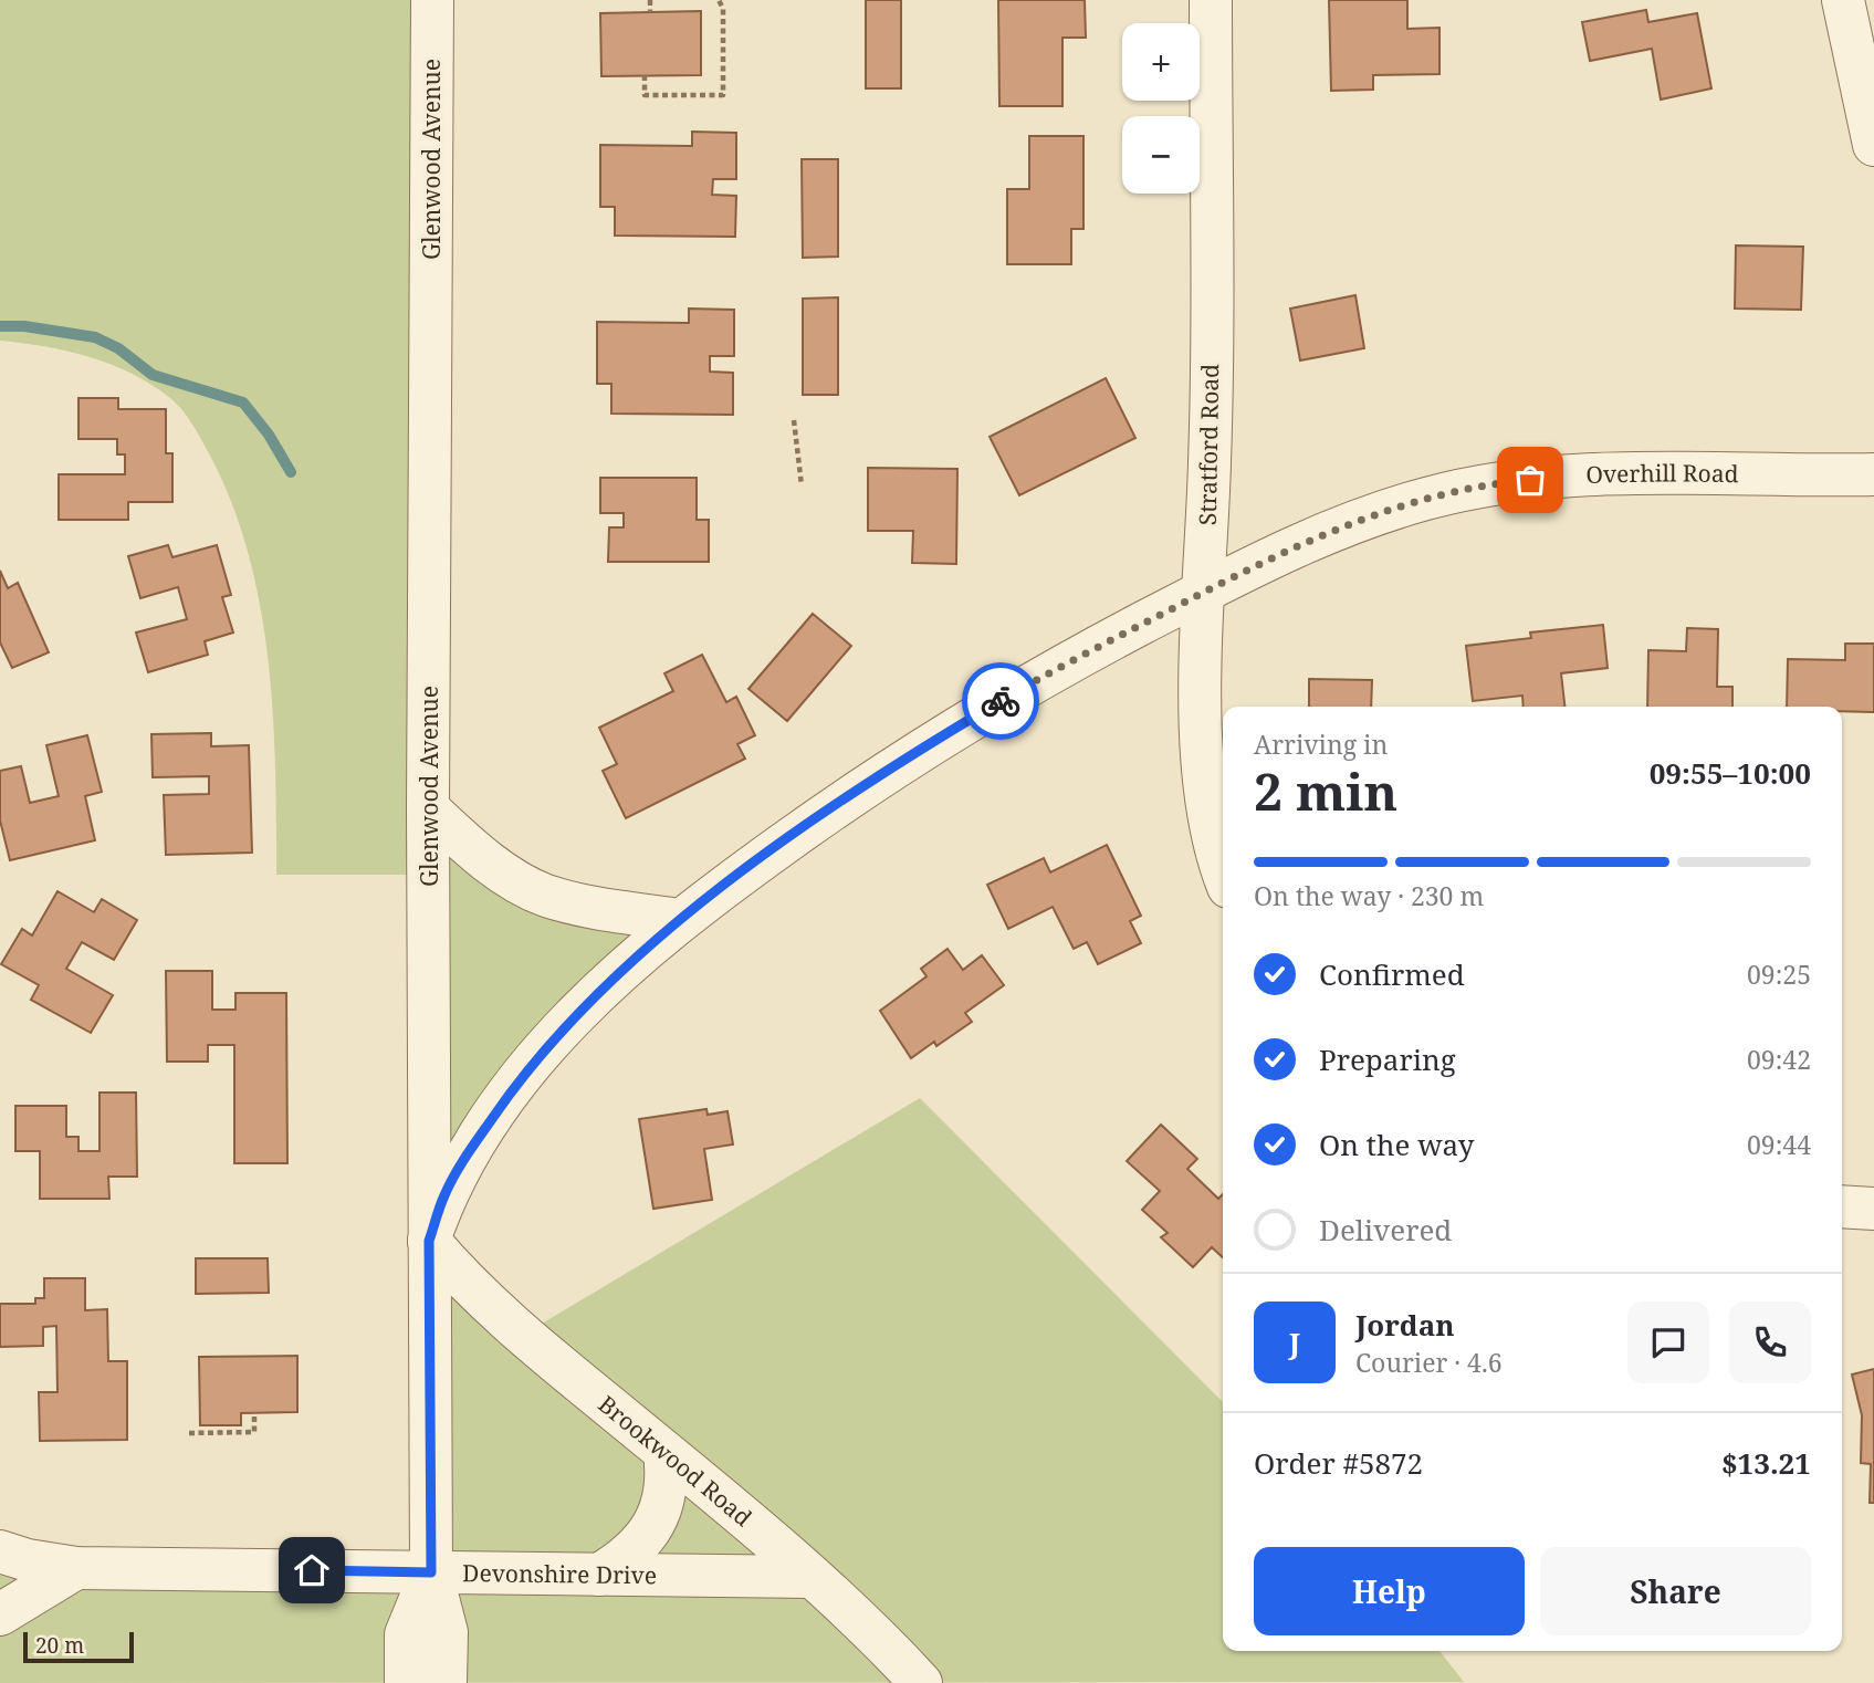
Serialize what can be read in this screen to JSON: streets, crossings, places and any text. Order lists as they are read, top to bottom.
{
  "streets": {
    "street": [
      "Glenwood Avenue",
      "Stratford Road",
      "Overhill Road",
      "Brookwood Road",
      "Devonshire Drive"
    ]
  },
  "crossings": [
    ["Glenwood Avenue", "Overhill Road"],
    ["Glenwood Avenue", "Brookwood Road"],
    ["Glenwood Avenue", "Devonshire Drive"],
    ["Stratford Road", "Overhill Road"],
    ["Overhill Road", "Brookwood Road"],
    ["Brookwood Road", "Devonshire Drive"]
  ],
  "scale_bar": "20 m",
  "page": {
    "map_buttons": ["+", "−"],
    "heading": ["2 min", "Arriving in", "09:55–10:00"],
    "panel": [
      "Jordan",
      "Courier · 4.6",
      "Order #5872",
      "$13.21"
    ],
    "bar": "On the way · 230 m",
    "list": [
      ["Confirmed", "09:25"],
      ["Preparing", "09:42"],
      ["On the way", "09:44"],
      "Delivered"
    ],
    "round": "J",
    "buttons": ["Help", "Share"],
    "scale": "20 m"
  }
}
